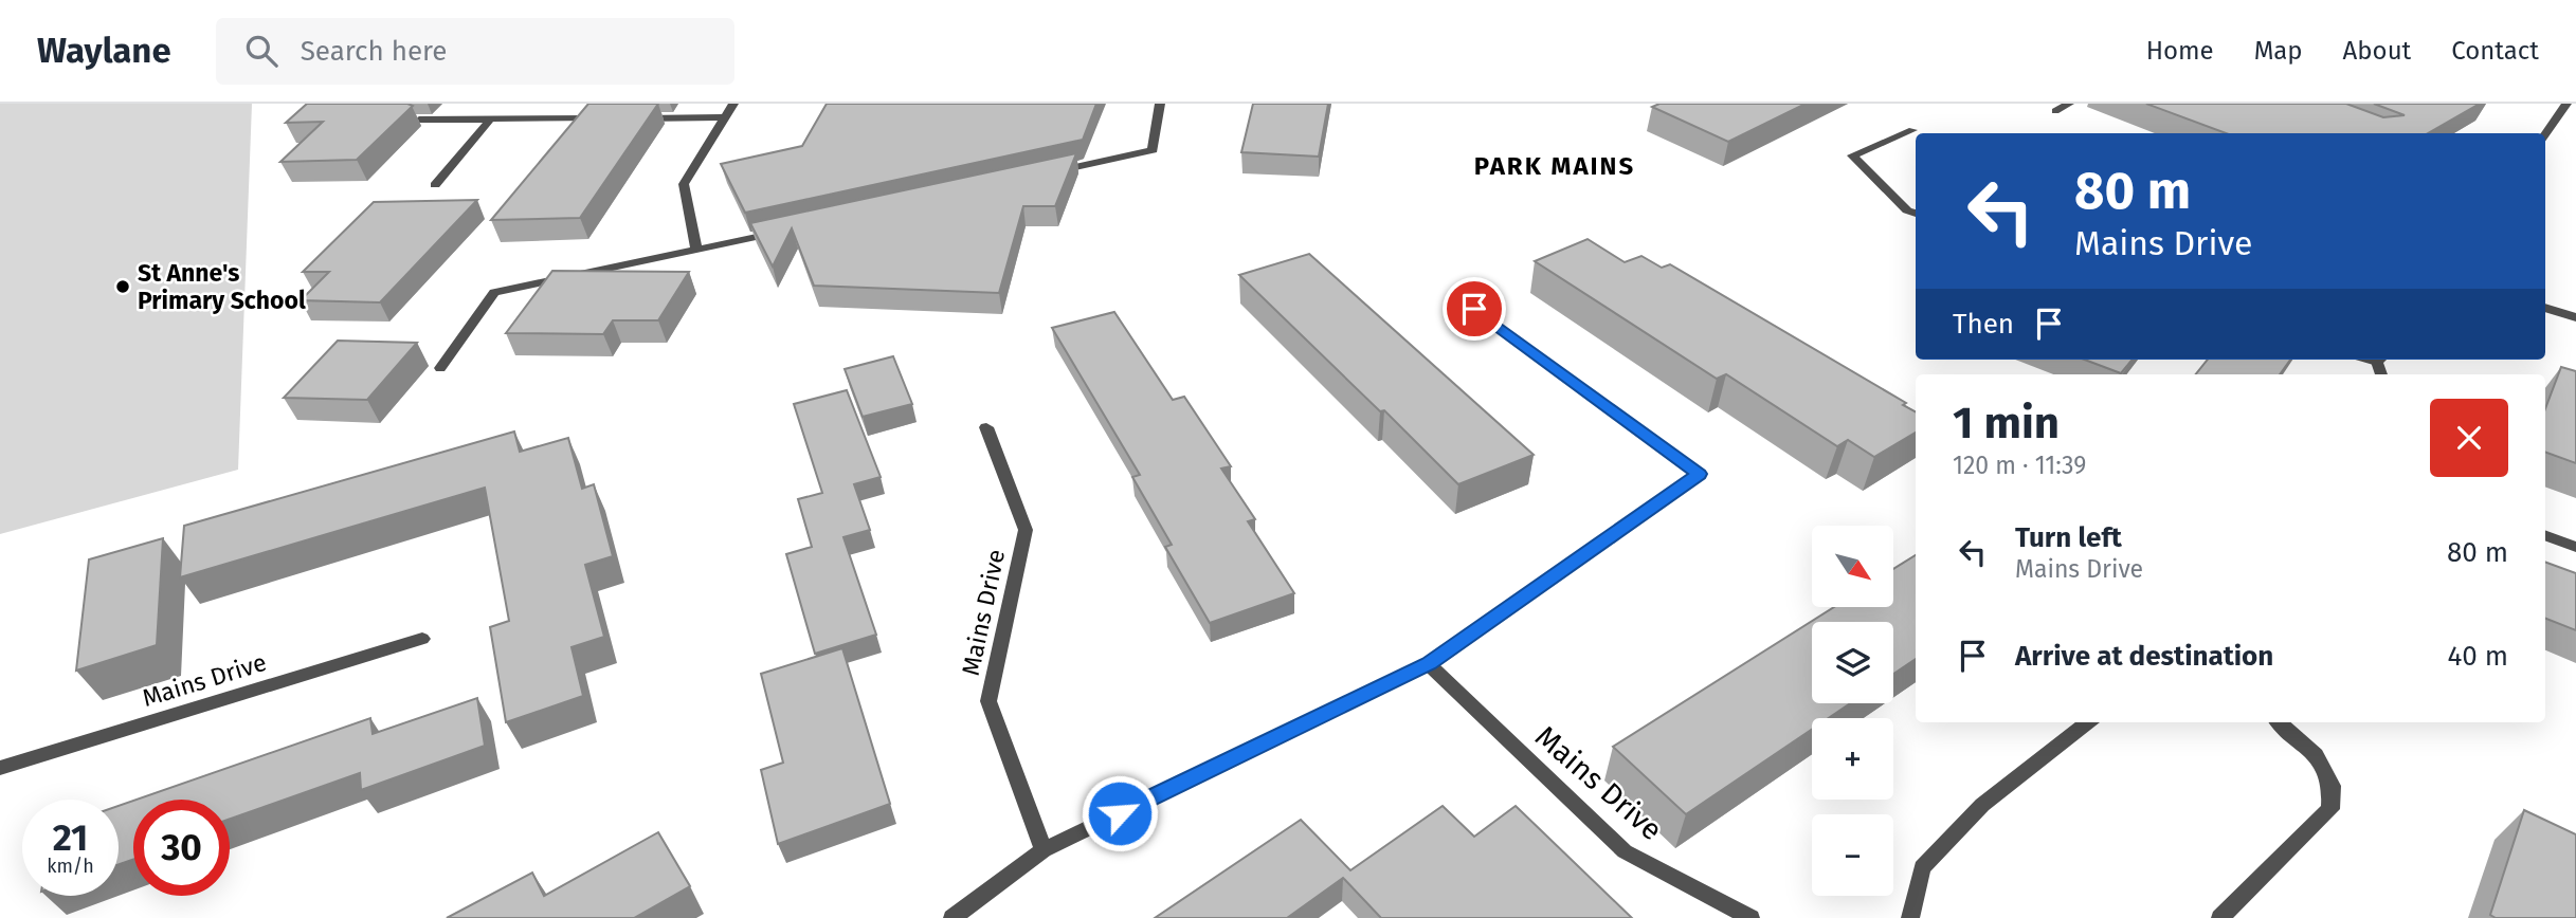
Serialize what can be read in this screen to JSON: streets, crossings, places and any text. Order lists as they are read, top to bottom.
{
  "streets": {
    "street": ["Mains Drive"]
  },
  "districts": ["PARK MAINS"],
  "places": ["St Anne's Primary School"],
  "north": "bottom right",
  "page": {
    "header": "Waylane",
    "search": "Search here",
    "nav": [
      "Home",
      "Map",
      "About",
      "Contact"
    ],
    "turn": ["80 m", "Mains Drive"],
    "then": "Then",
    "heading": ["1 min", "120 m · 11:39"],
    "list": [
      {
        "name": "Turn left",
        "note": "Mains Drive",
        "value": "80 m"
      },
      {
        "name": "Arrive at destination",
        "value": "40 m"
      }
    ],
    "map_buttons": ["+", "−"],
    "speed": "21 km/h",
    "limit": "30"
  }
}
